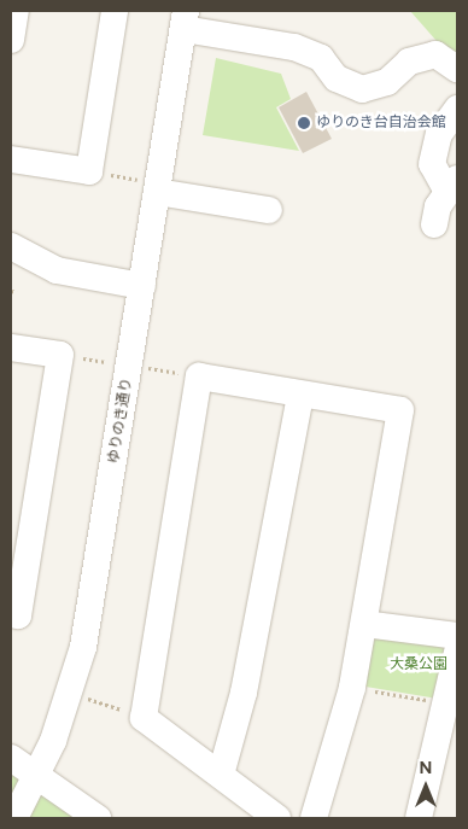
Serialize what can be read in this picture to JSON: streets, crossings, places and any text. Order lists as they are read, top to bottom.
{
  "streets": {
    "street": ["ゆりのき通り"]
  },
  "parks": ["大桑公園"],
  "places": ["ゆりのき台自治会館"],
  "north": "top"
}
